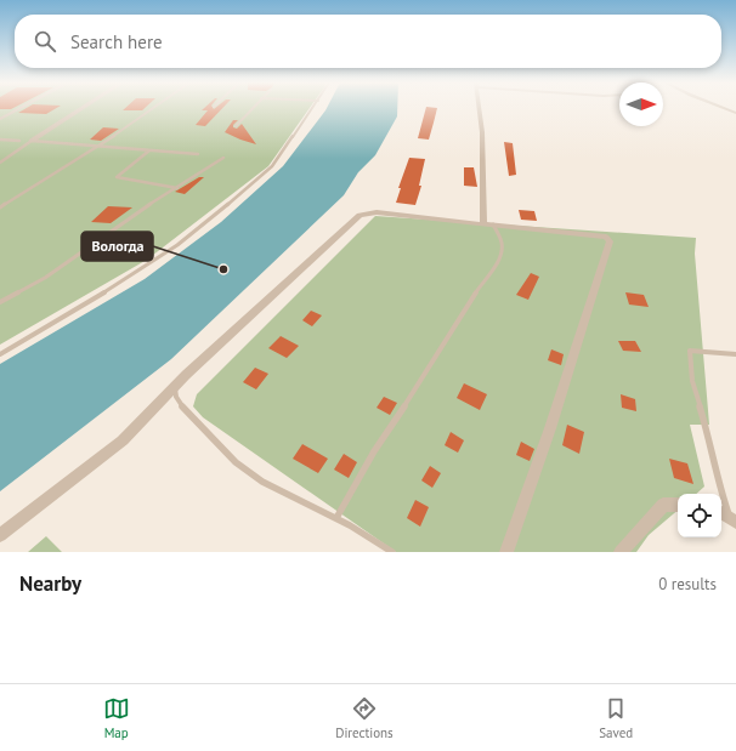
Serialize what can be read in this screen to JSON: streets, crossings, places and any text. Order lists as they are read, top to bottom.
{
  "places": ["Вологда"],
  "north": "right",
  "page": {
    "search": "Search here",
    "heading": ["Nearby", "0 results"],
    "nav": ["Map", "Directions", "Saved"]
  }
}
